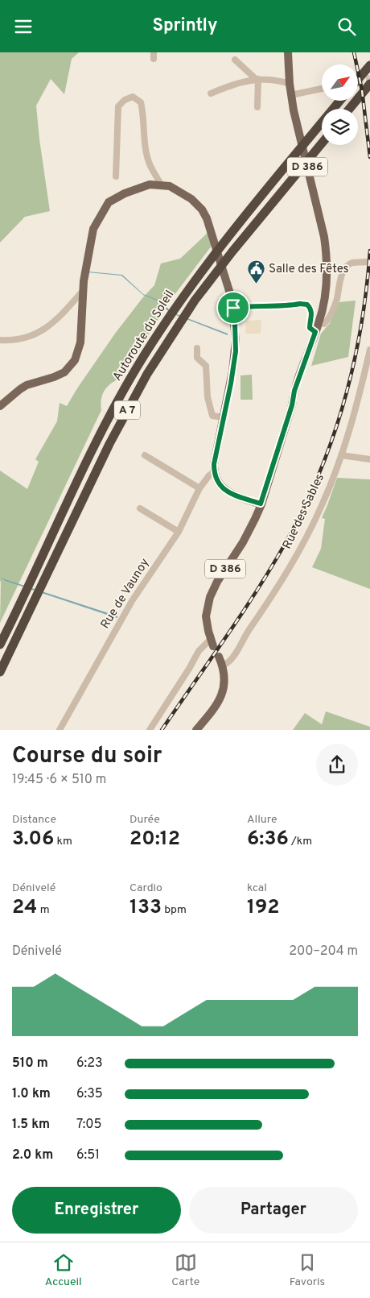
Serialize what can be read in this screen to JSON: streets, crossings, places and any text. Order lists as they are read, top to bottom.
{
  "streets": {
    "highway": ["Autoroute du Soleil", "A 7"],
    "main road": ["D 386"],
    "street": ["Rue des Sables", "Rue de Vaunoy"]
  },
  "places": {
    "public building": ["Salle des Fêtes"]
  },
  "north": "top right",
  "page": {
    "header": "Sprintly",
    "heading": ["Course du soir", "19:45 · 6 × 510 m"],
    "stats": [
      ["Distance", "3.06 km"],
      ["Durée", "20:12"],
      ["Allure", "6:36 /km"],
      ["Dénivelé", "24 m"],
      ["Cardio", "133 bpm"],
      ["kcal", "192"]
    ],
    "chart": ["Dénivelé", "200–204 m"],
    "list": [
      {
        "name": "510 m",
        "note": "6:23"
      },
      {
        "name": "1.0 km",
        "note": "6:35"
      },
      {
        "name": "1.5 km",
        "note": "7:05"
      },
      {
        "name": "2.0 km",
        "note": "6:51"
      }
    ],
    "buttons": ["Enregistrer", "Partager"],
    "tabs": ["Accueil", "Carte", "Favoris"]
  }
}
